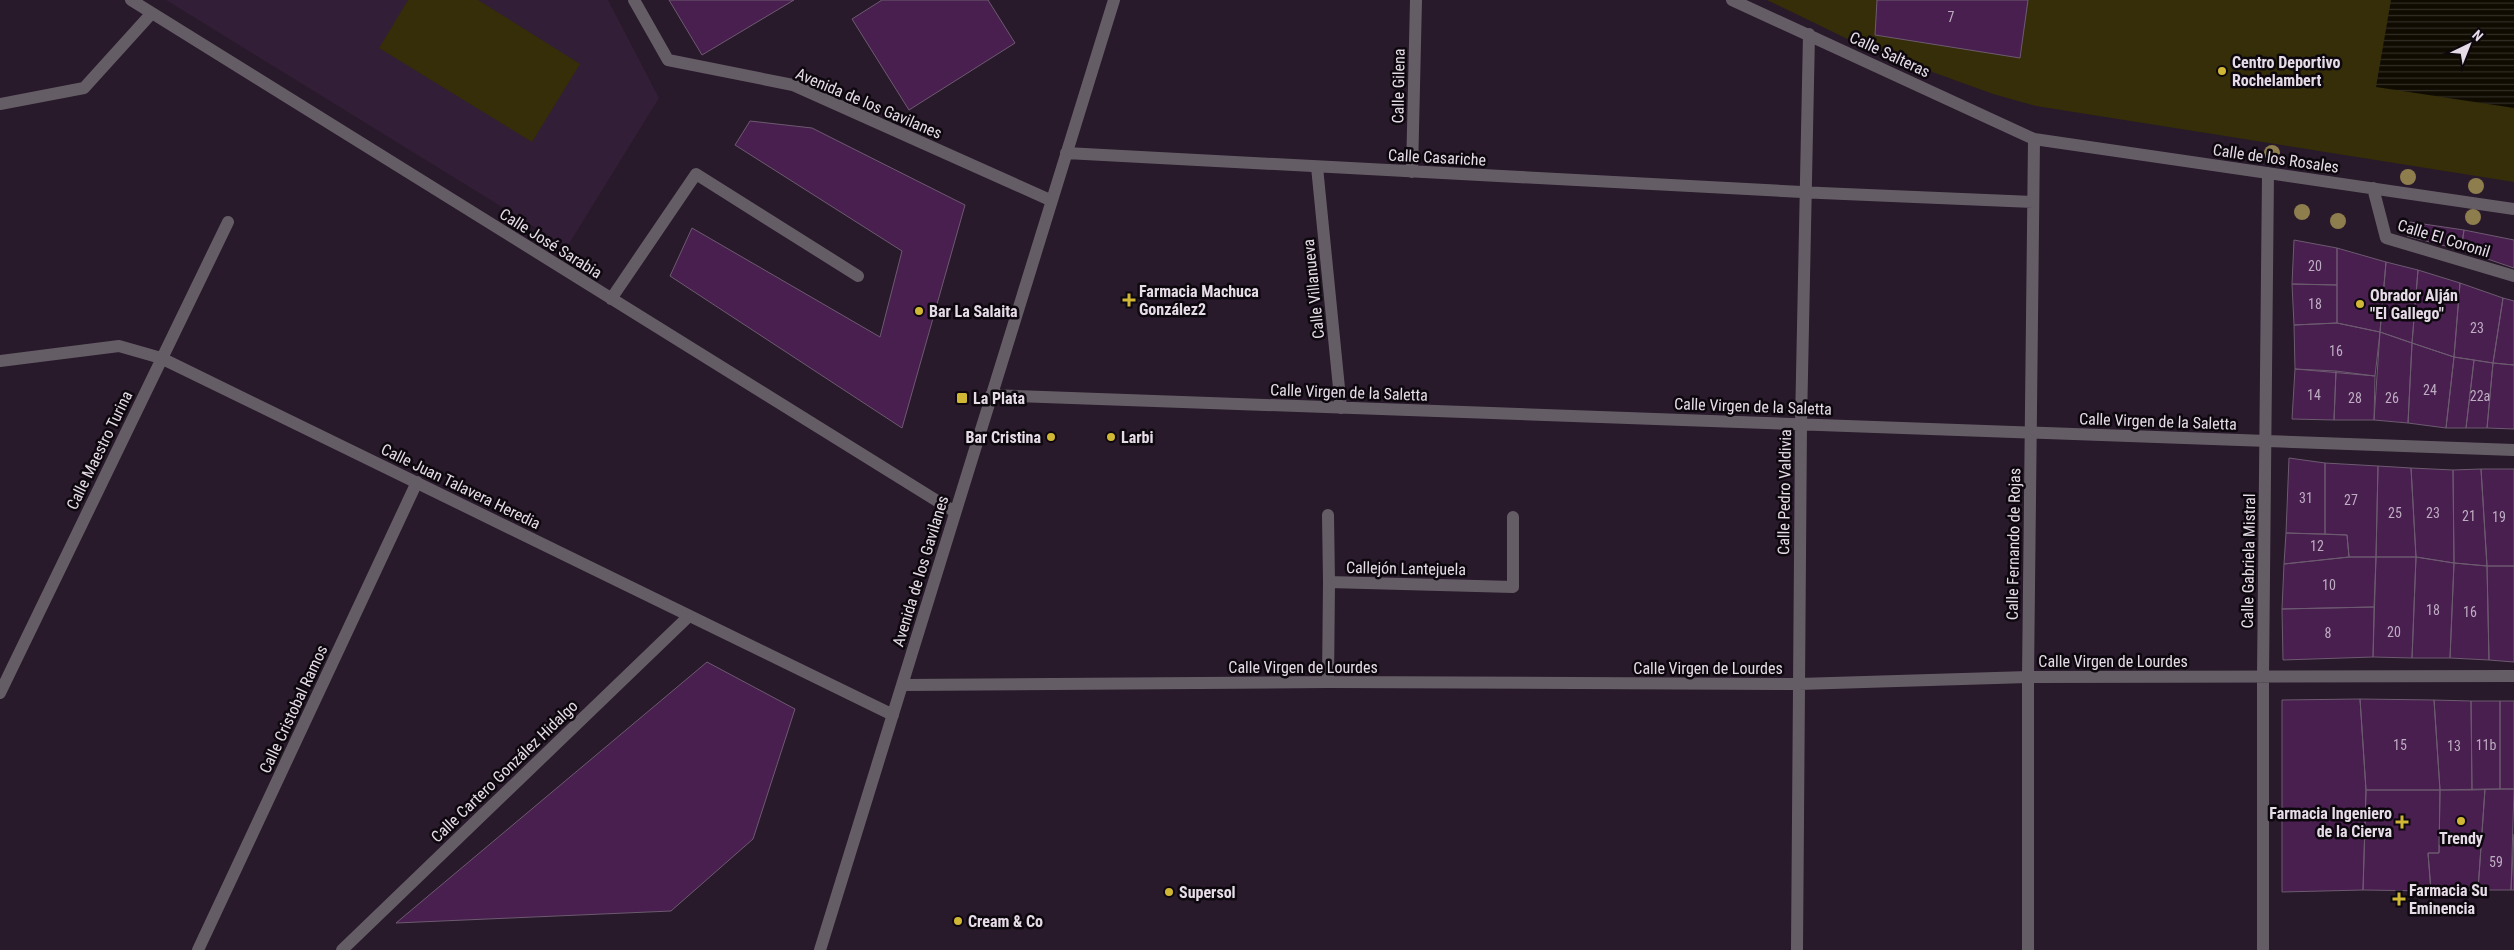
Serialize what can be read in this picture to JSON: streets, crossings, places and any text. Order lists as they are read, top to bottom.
{
  "streets": {
    "street": [
      "Calle Salteras",
      "Calle Gilena",
      "Avenida de los Gavilanes",
      "Calle Casariche",
      "Calle de los Rosales",
      "Calle El Coronil",
      "Calle José Sarabia",
      "Calle Villanueva",
      "Calle Virgen de la Saletta",
      "Calle Maestro Turina",
      "Calle Juan Talavera Heredia",
      "Calle Pedro Valdivia",
      "Calle Fernando de Rojas",
      "Calle Gabriela Mistral",
      "Callejón Lantejuela",
      "Calle Virgen de Lourdes",
      "Calle Cristobal Ramos",
      "Calle Cartero González Hidalgo"
    ]
  },
  "crossings": [
    ["Calle Salteras", "Calle de los Rosales"],
    ["Calle Salteras", "Calle Pedro Valdivia"],
    ["Calle Salteras", "Calle Fernando de Rojas"],
    ["Calle Gilena", "Calle Casariche"],
    ["Avenida de los Gavilanes", "Calle Casariche"],
    ["Avenida de los Gavilanes", "Calle José Sarabia"],
    ["Avenida de los Gavilanes", "Calle Virgen de la Saletta"],
    ["Avenida de los Gavilanes", "Calle Juan Talavera Heredia"],
    ["Avenida de los Gavilanes", "Calle Virgen de Lourdes"],
    ["Calle Casariche", "Calle Villanueva"],
    ["Calle Casariche", "Calle Pedro Valdivia"],
    ["Calle Casariche", "Calle Fernando de Rojas"],
    ["Calle de los Rosales", "Calle El Coronil"],
    ["Calle de los Rosales", "Calle Fernando de Rojas"],
    ["Calle de los Rosales", "Calle Gabriela Mistral"],
    ["Calle Villanueva", "Calle Virgen de la Saletta"],
    ["Calle Virgen de la Saletta", "Calle Pedro Valdivia"],
    ["Calle Virgen de la Saletta", "Calle Fernando de Rojas"],
    ["Calle Virgen de la Saletta", "Calle Gabriela Mistral"],
    ["Calle Maestro Turina", "Calle Juan Talavera Heredia"],
    ["Calle Juan Talavera Heredia", "Calle Cristobal Ramos"],
    ["Calle Juan Talavera Heredia", "Calle Cartero González Hidalgo"],
    ["Calle Pedro Valdivia", "Calle Virgen de Lourdes"],
    ["Calle Fernando de Rojas", "Calle Virgen de Lourdes"],
    ["Calle Gabriela Mistral", "Calle Virgen de Lourdes"],
    ["Callejón Lantejuela", "Calle Virgen de Lourdes"]
  ],
  "places": {
    "other": [
      "Centro Deportivo Rochelambert",
      "Obrador Alján \"El Gallego\"",
      "Bar La Salaita",
      "Bar Cristina",
      "Larbi",
      "Trendy",
      "Supersol",
      "Cream & Co"
    ],
    "health": ["Farmacia Machuca González2", "Farmacia Ingeniero de la Cierva", "Farmacia Su Eminencia"],
    "transit": ["La Plata"]
  },
  "house_numbers": [
    "7",
    "20",
    "18",
    "23",
    "16",
    "24",
    "14",
    "22a",
    "28",
    "26",
    "31",
    "27",
    "25",
    "23",
    "21",
    "19",
    "12",
    "10",
    "18",
    "16",
    "20",
    "8",
    "15",
    "11b",
    "13",
    "59"
  ],
  "north": "top right"
}
